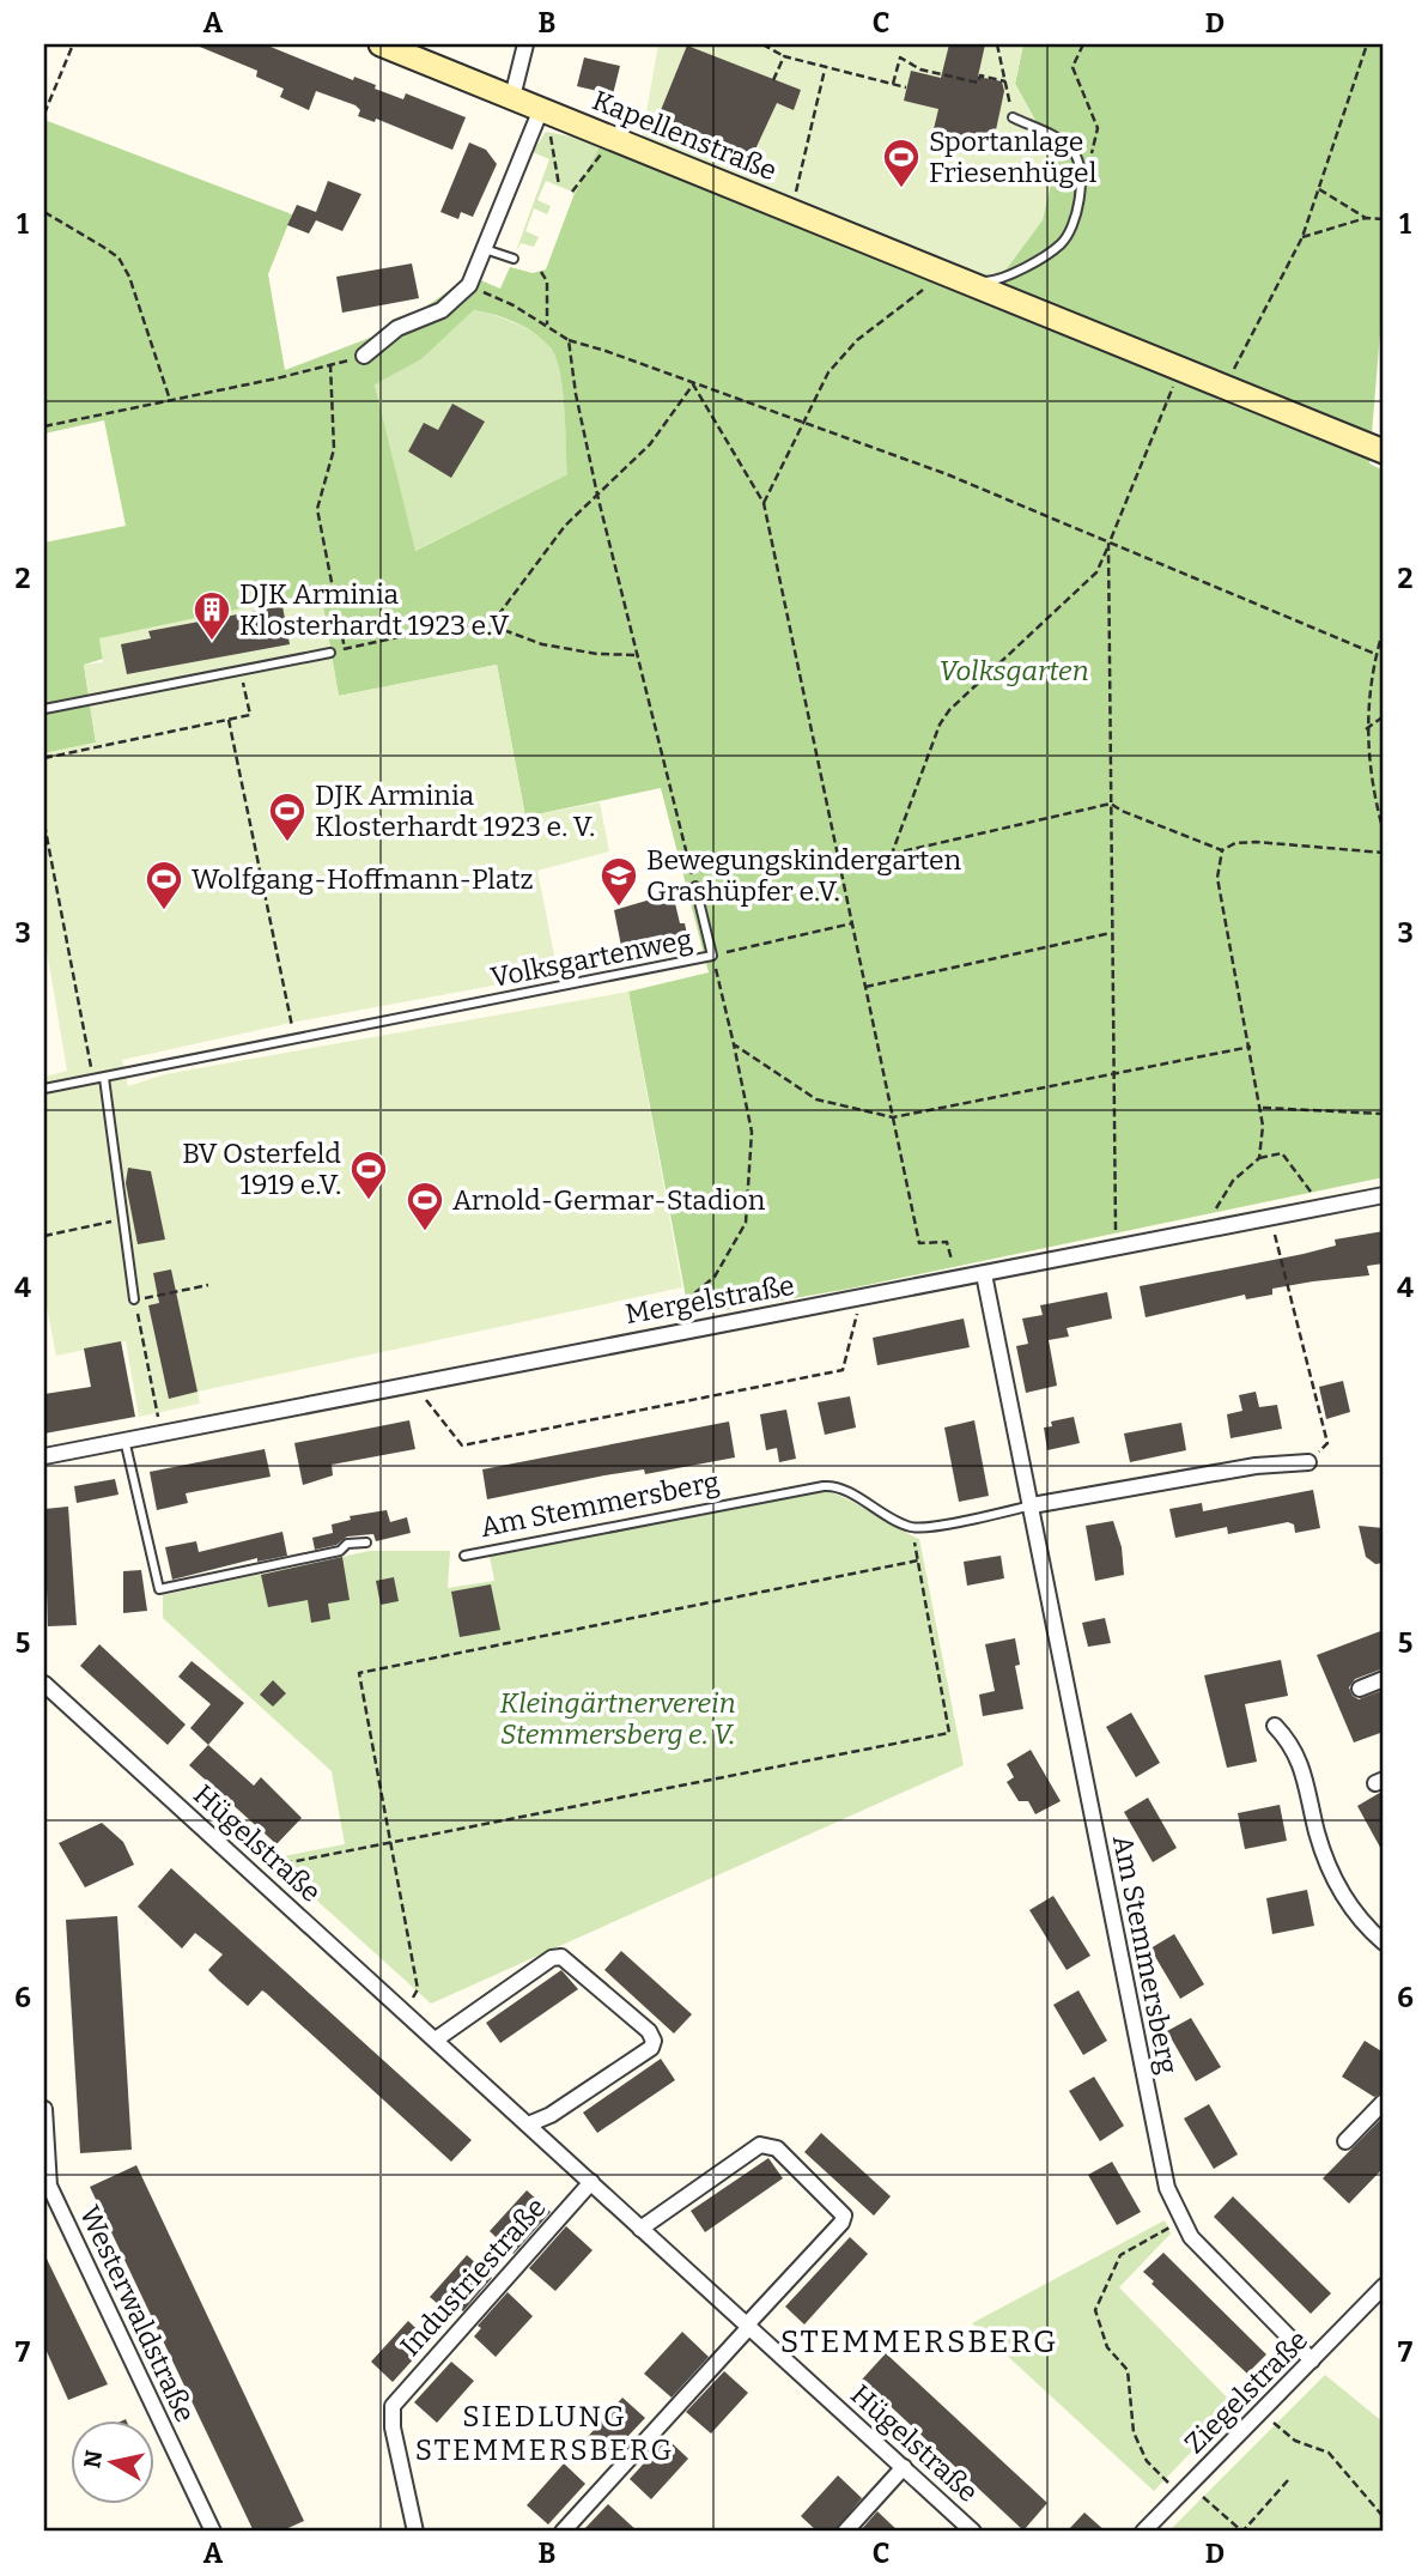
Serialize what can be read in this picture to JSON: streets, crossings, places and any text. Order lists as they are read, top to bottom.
{
  "streets": {
    "street": [
      "Kapellenstraße",
      "Mergelstraße",
      "Am Stemmersberg",
      "Hügelstraße",
      "Industriestraße",
      "Westerwaldstraße",
      "Ziegelstraße"
    ],
    "lane": ["Volksgartenweg"]
  },
  "crossings": [
    ["Mergelstraße", "Am Stemmersberg"],
    ["Am Stemmersberg", "Ziegelstraße"],
    ["Hügelstraße", "Industriestraße"]
  ],
  "districts": ["STEMMERSBERG", "SIEDLUNG STEMMERSBERG"],
  "parks": ["Volksgarten", "Kleingärtnerverein Stemmersberg e. V."],
  "places": {
    "sports": [
      "Sportanlage Friesenhügel",
      "DJK Arminia Klosterhardt 1923 e. V.",
      "Wolfgang-Hoffmann-Platz",
      "BV Osterfeld 1919 e.V.",
      "Arnold-Germar-Stadion"
    ],
    "building": ["DJK Arminia Klosterhardt 1923 e.V"],
    "school or university": ["Bewegungskindergarten Grashüpfer e.V."]
  },
  "north": "left",
  "grid": {
    "columns": [
      "A",
      "B",
      "C",
      "D"
    ],
    "rows": [
      "1",
      "2",
      "3",
      "4",
      "5",
      "6",
      "7"
    ]
  }
}
